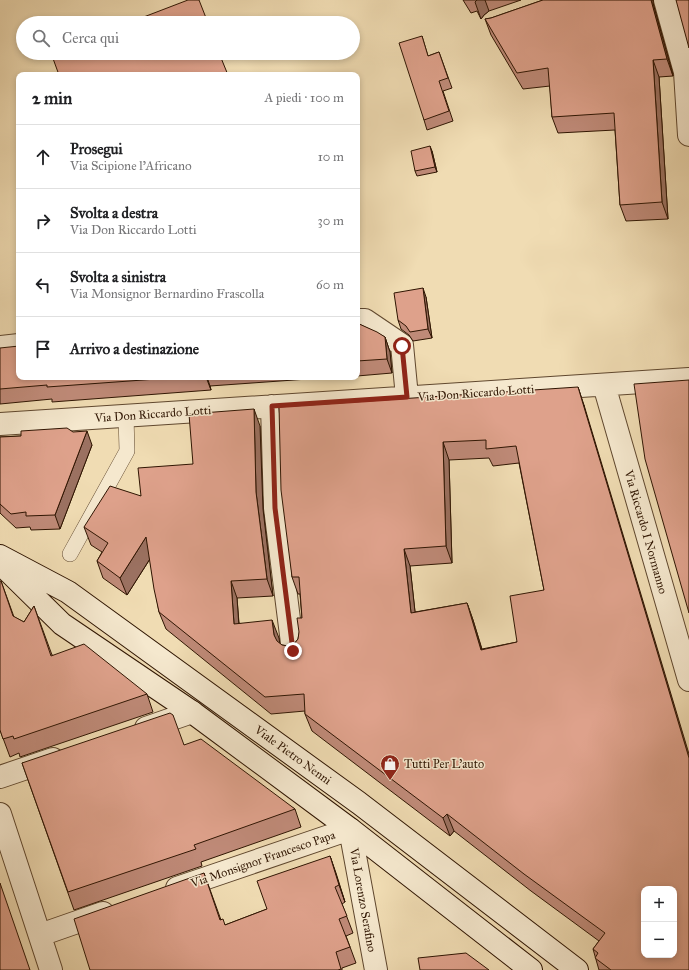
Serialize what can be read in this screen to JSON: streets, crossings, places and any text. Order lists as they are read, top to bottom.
{
  "streets": {
    "street": [
      "Via Don Riccardo Lotti",
      "Via Riccardo I Normanno",
      "Viale Pietro Nenni",
      "Via Monsignor Francesco Papa",
      "Via Lorenzo Serafino"
    ]
  },
  "crossings": [
    ["Via Don Riccardo Lotti", "Via Riccardo I Normanno"],
    ["Viale Pietro Nenni", "Via Monsignor Francesco Papa"],
    ["Viale Pietro Nenni", "Via Lorenzo Serafino"],
    ["Via Monsignor Francesco Papa", "Via Lorenzo Serafino"]
  ],
  "places": {
    "shop": ["Tutti Per L'auto"]
  },
  "page": {
    "search": "Cerca qui",
    "heading": ["2 min", "A piedi · 100 m"],
    "list": [
      ["Prosegui", "Via Scipione l'Africano", "10 m"],
      ["Svolta a destra", "Via Don Riccardo Lotti", "30 m"],
      ["Svolta a sinistra", "Via Monsignor Bernardino Frascolla", "60 m"],
      "Arrivo a destinazione"
    ],
    "map_buttons": ["+", "−"]
  }
}
